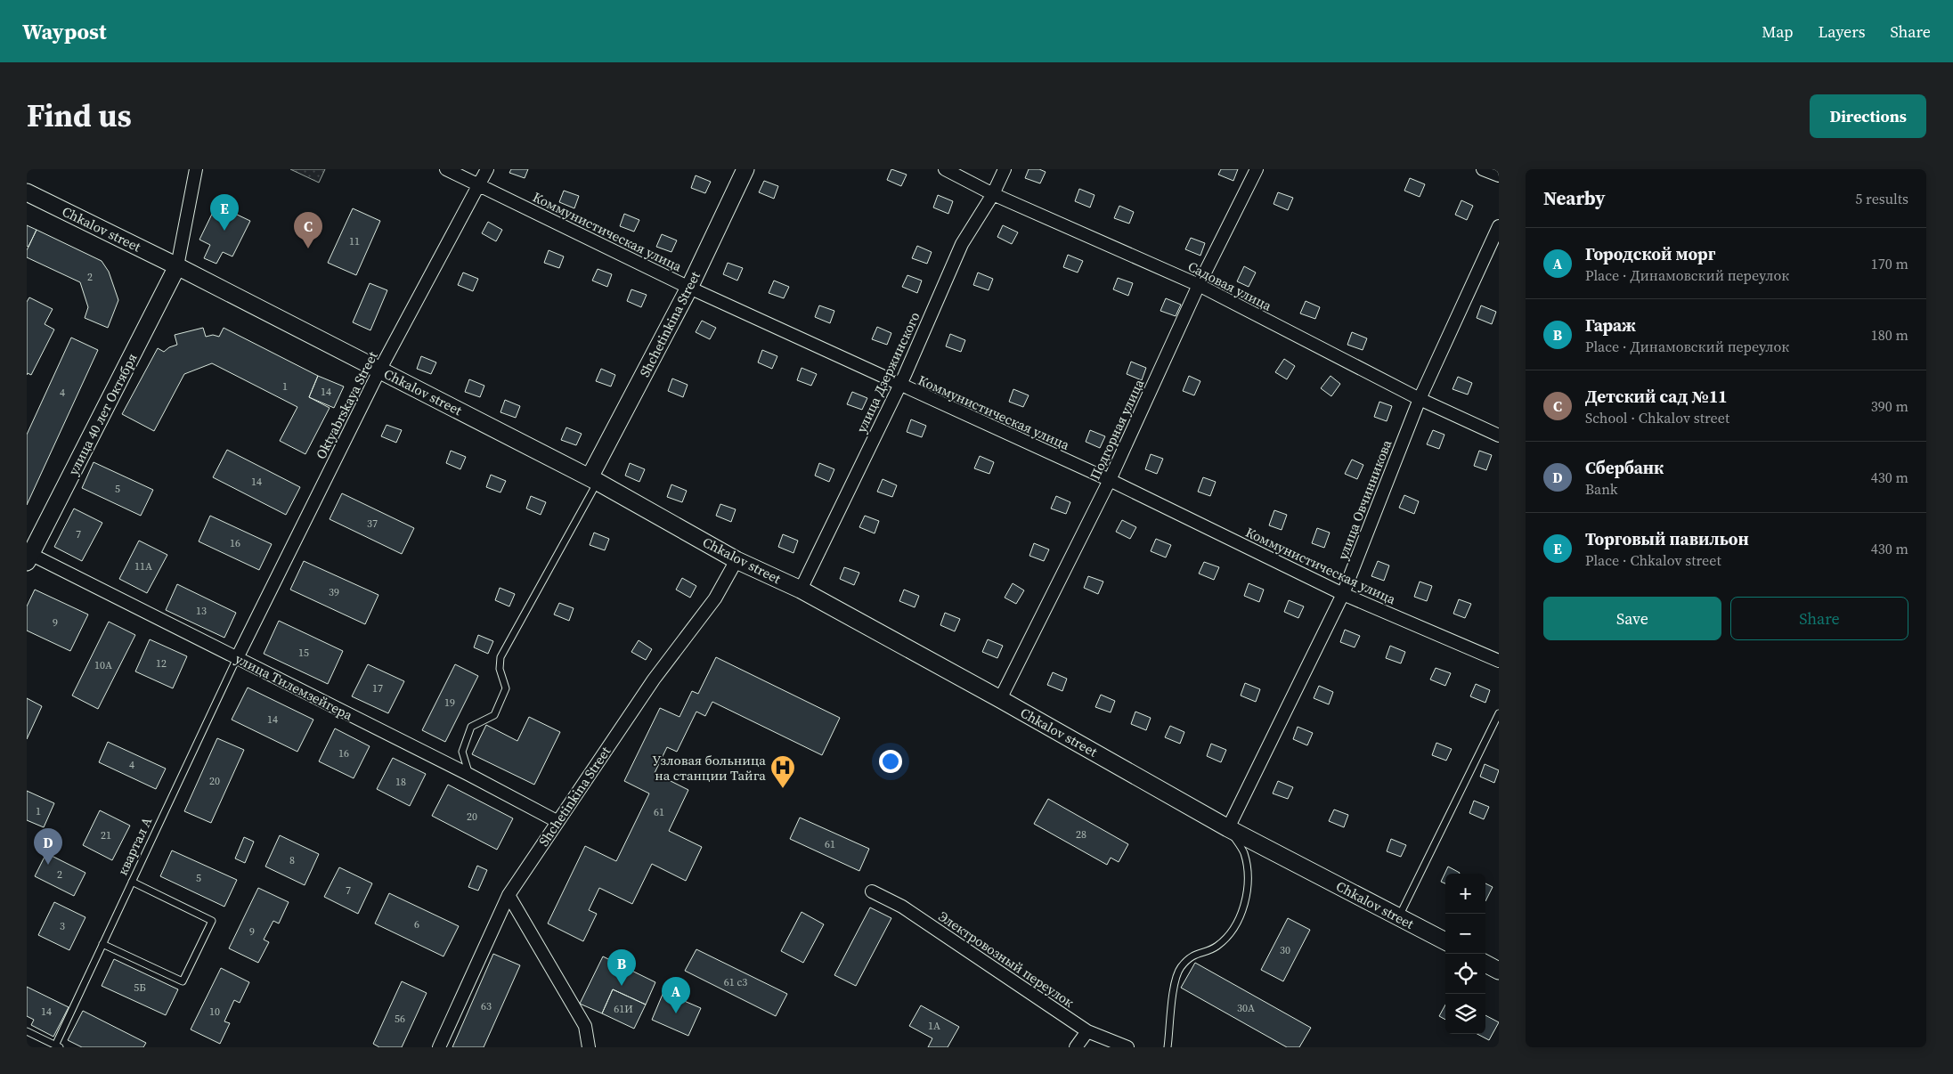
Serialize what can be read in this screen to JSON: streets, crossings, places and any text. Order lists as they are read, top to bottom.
{
  "streets": {
    "street": [
      "Chkalov street",
      "Коммунистическая улица",
      "Садовая улица",
      "Shchetinkina Street",
      "улица Дзержинского",
      "Oktyabrskaya Street",
      "улица 40 лет Октября",
      "Подгорная улица",
      "улица Овчинникова",
      "улица Тилемзейгера",
      "Электровозный переулок"
    ],
    "lane": ["квартал А"]
  },
  "crossings": [
    ["Chkalov street", "Shchetinkina Street"],
    ["Chkalov street", "улица Дзержинского"],
    ["Chkalov street", "Oktyabrskaya Street"],
    ["Chkalov street", "улица 40 лет Октября"],
    ["Chkalov street", "Подгорная улица"],
    ["Chkalov street", "улица Овчинникова"],
    ["Коммунистическая улица", "Shchetinkina Street"],
    ["Коммунистическая улица", "улица Дзержинского"],
    ["Коммунистическая улица", "Oktyabrskaya Street"],
    ["Коммунистическая улица", "Подгорная улица"],
    ["Коммунистическая улица", "улица Овчинникова"],
    ["Садовая улица", "улица Дзержинского"],
    ["Садовая улица", "Подгорная улица"],
    ["Садовая улица", "улица Овчинникова"],
    ["Shchetinkina Street", "улица Тилемзейгера"],
    ["Oktyabrskaya Street", "улица Тилемзейгера"],
    ["Oktyabrskaya Street", "квартал А"],
    ["улица 40 лет Октября", "улица Тилемзейгера"],
    ["улица Тилемзейгера", "квартал А"]
  ],
  "places": {
    "hospital": ["Узловая больница на станции Тайга"]
  },
  "house_numbers": [
    "11",
    "2",
    "1",
    "14",
    "4",
    "14",
    "5",
    "37",
    "7",
    "16",
    "11А",
    "39",
    "13",
    "9",
    "15",
    "12",
    "10А",
    "17",
    "19",
    "14",
    "16",
    "4",
    "20",
    "18",
    "1",
    "61",
    "20",
    "28",
    "21",
    "61",
    "8",
    "2",
    "5",
    "7",
    "6",
    "3",
    "9",
    "30",
    "61 с3",
    "5Б",
    "63",
    "30А",
    "61И",
    "14",
    "10",
    "56",
    "1А"
  ],
  "page": {
    "header": "Waypost",
    "nav": ["Map", "Layers", "Share"],
    "title": "Find us",
    "buttons": [
      "Directions",
      ["Save", "Share"]
    ],
    "heading": ["Nearby", "5 results"],
    "pins": [
      "E",
      "C",
      "D",
      "B",
      "A"
    ],
    "list": [
      {
        "mark": "A",
        "name": "Городской морг",
        "note": "Place · Динамовский переулок",
        "value": "170 m"
      },
      {
        "mark": "B",
        "name": "Гараж",
        "note": "Place · Динамовский переулок",
        "value": "180 m"
      },
      {
        "mark": "C",
        "name": "Детский сад №11",
        "note": "School · Chkalov street",
        "value": "390 m"
      },
      {
        "mark": "D",
        "name": "Сбербанк",
        "note": "Bank",
        "value": "430 m"
      },
      {
        "mark": "E",
        "name": "Торговый павильон",
        "note": "Place · Chkalov street",
        "value": "430 m"
      }
    ],
    "map_buttons": ["+", "−"]
  }
}
